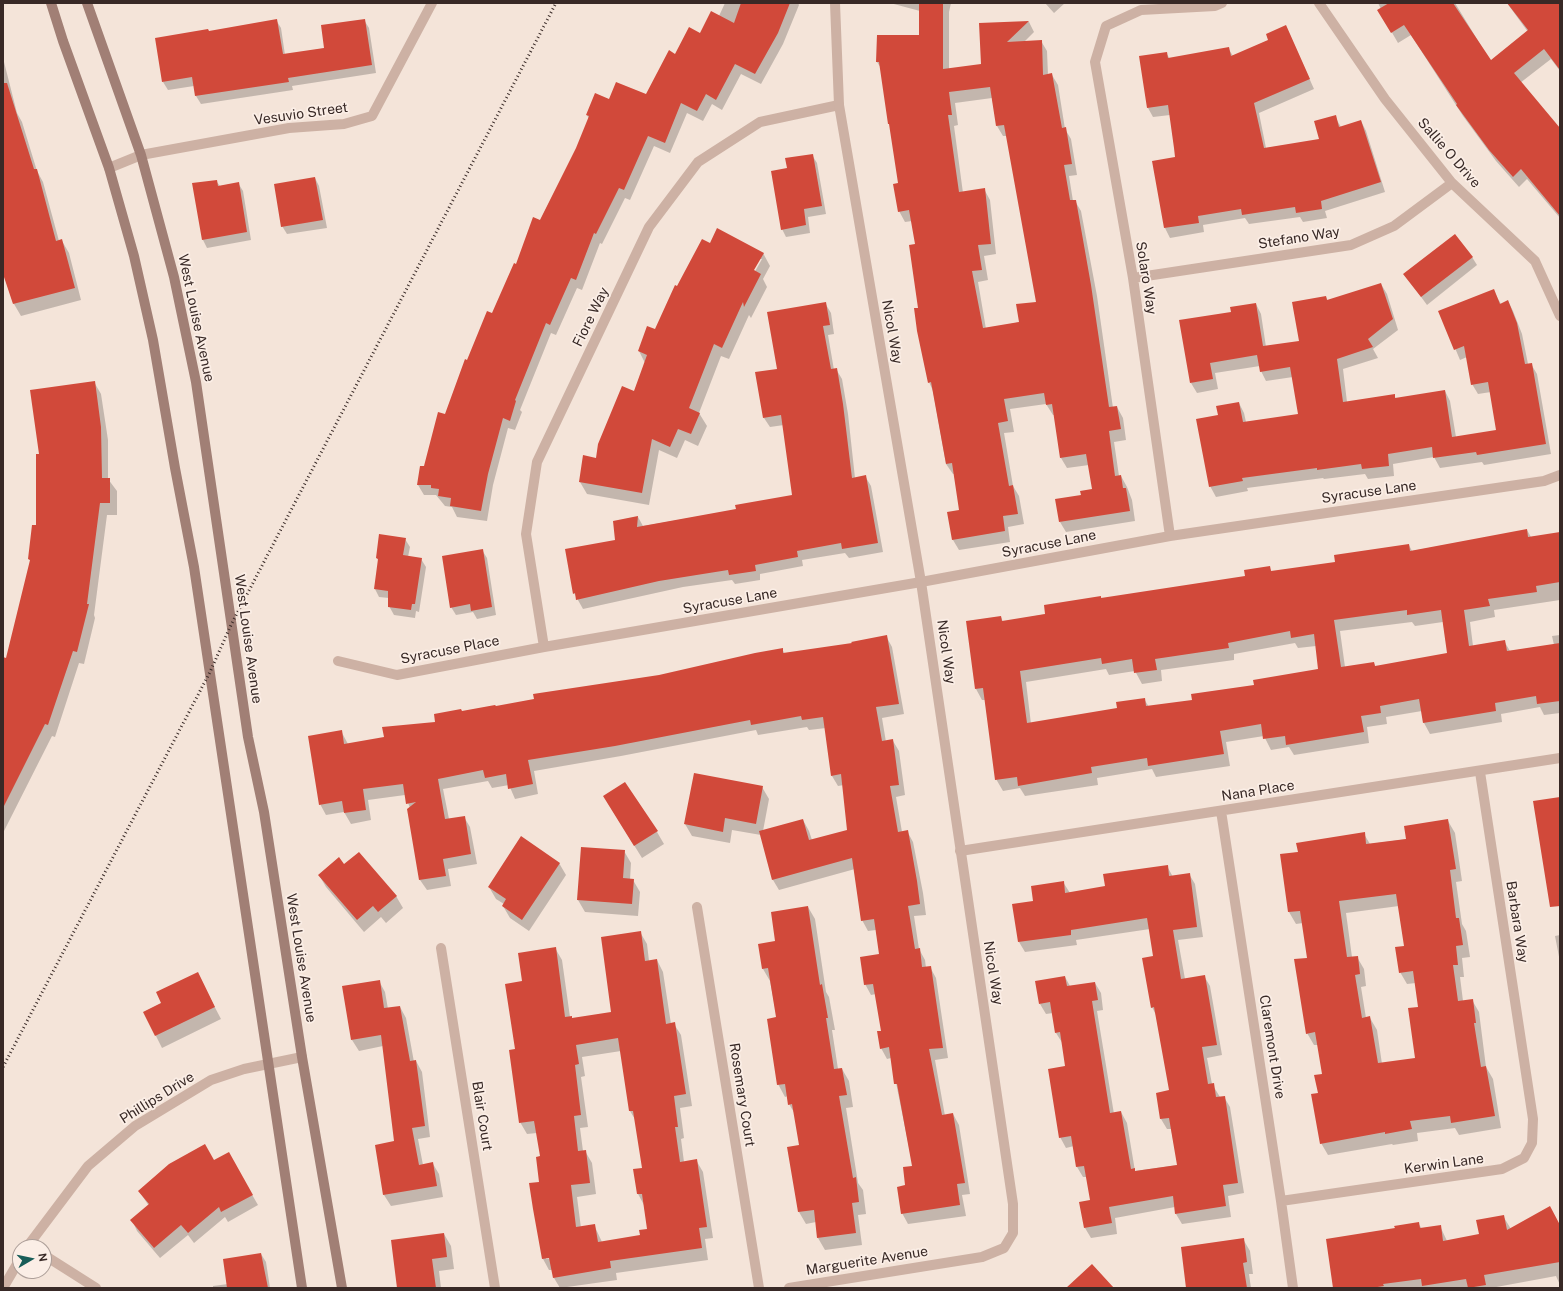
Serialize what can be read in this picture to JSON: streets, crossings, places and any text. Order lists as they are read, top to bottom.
{
  "streets": {
    "main road": ["West Louise Avenue"],
    "street": [
      "Vesuvio Street",
      "Sallie O Drive",
      "Stefano Way",
      "Solaro Way",
      "Fiore Way",
      "Nicol Way",
      "Syracuse Lane",
      "Syracuse Place",
      "Nana Place",
      "Barbara Way",
      "Claremont Drive",
      "Rosemary Court",
      "Phillips Drive",
      "Blair Court",
      "Kerwin Lane",
      "Marguerite Avenue"
    ]
  },
  "crossings": [
    ["Vesuvio Street", "West Louise Avenue"],
    ["Sallie O Drive", "Stefano Way"],
    ["Stefano Way", "Solaro Way"],
    ["Solaro Way", "Syracuse Lane"],
    ["Fiore Way", "Nicol Way"],
    ["Fiore Way", "Syracuse Lane"],
    ["Fiore Way", "Syracuse Place"],
    ["West Louise Avenue", "Phillips Drive"],
    ["Nicol Way", "Syracuse Lane"],
    ["Nicol Way", "Nana Place"],
    ["Nicol Way", "Marguerite Avenue"],
    ["Syracuse Lane", "Syracuse Place"],
    ["Nana Place", "Barbara Way"],
    ["Nana Place", "Claremont Drive"],
    ["Barbara Way", "Kerwin Lane"],
    ["Claremont Drive", "Kerwin Lane"]
  ],
  "north": "right"
}
